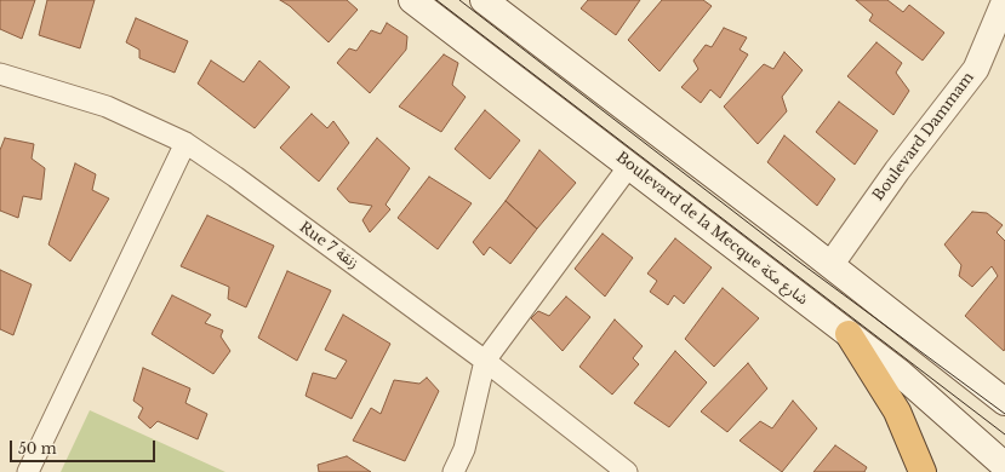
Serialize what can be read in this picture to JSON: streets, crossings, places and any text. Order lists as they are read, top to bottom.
{
  "streets": {
    "main road": ["Boulevard de la Mecque شارع مكة"],
    "street": ["Boulevard Dammam", "Rue 7 زنقة"]
  },
  "scale_bar": "50 m"
}
